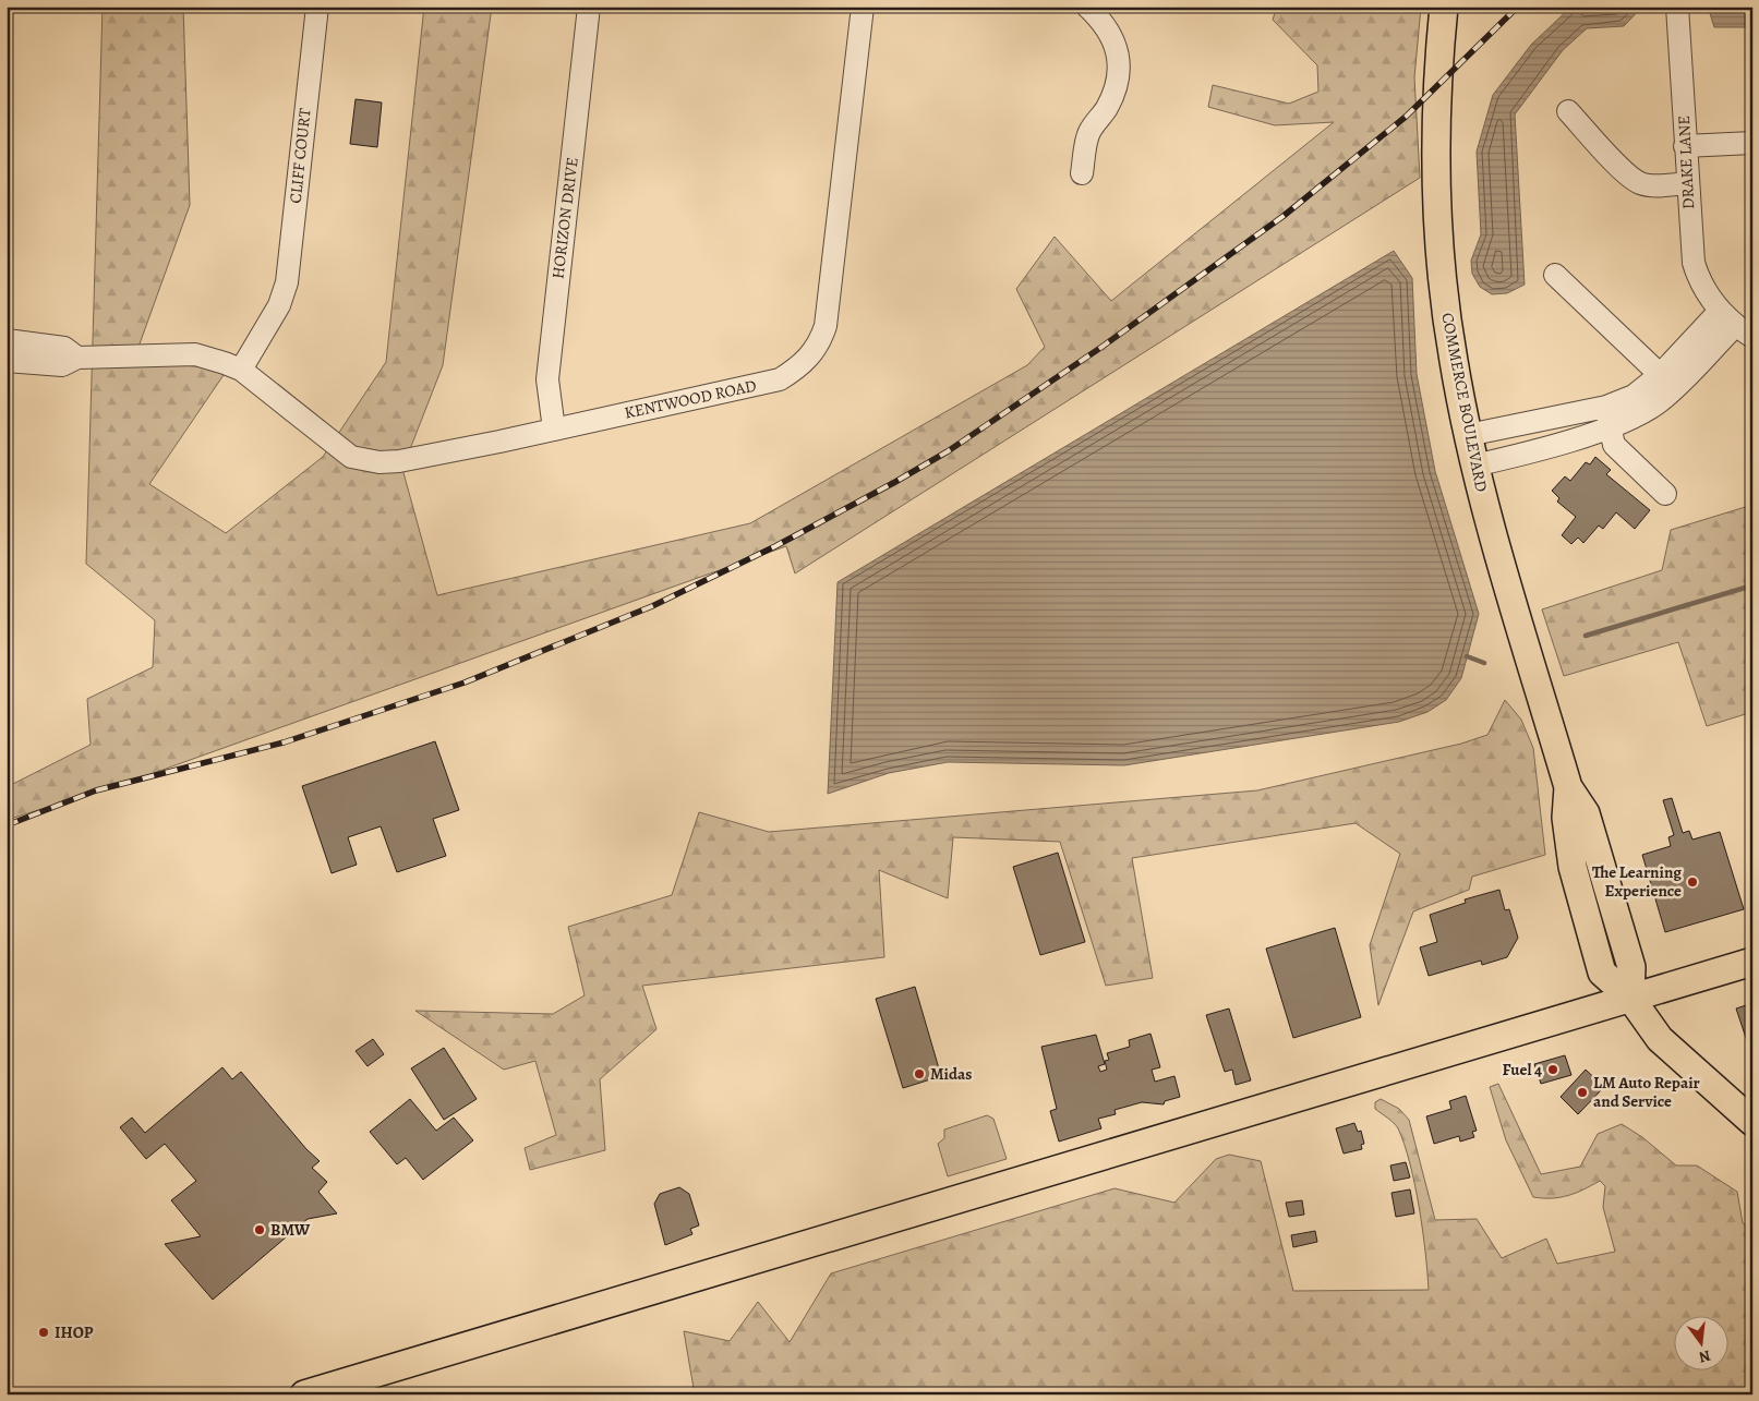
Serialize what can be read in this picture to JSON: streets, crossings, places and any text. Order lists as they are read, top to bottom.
{
  "streets": {
    "main road": ["COMMERCE BOULEVARD"],
    "street": [
      "CLIFF COURT",
      "DRAKE LANE",
      "HORIZON DRIVE",
      "KENTWOOD ROAD"
    ]
  },
  "crossings": [
    ["CLIFF COURT", "KENTWOOD ROAD"],
    ["DRAKE LANE", "COMMERCE BOULEVARD"],
    ["HORIZON DRIVE", "KENTWOOD ROAD"]
  ],
  "places": [
    "The Learning Experience",
    "Fuel 4",
    "Midas",
    "LM Auto Repair and Service",
    "BMW",
    "IHOP"
  ],
  "north": "bottom"
}
